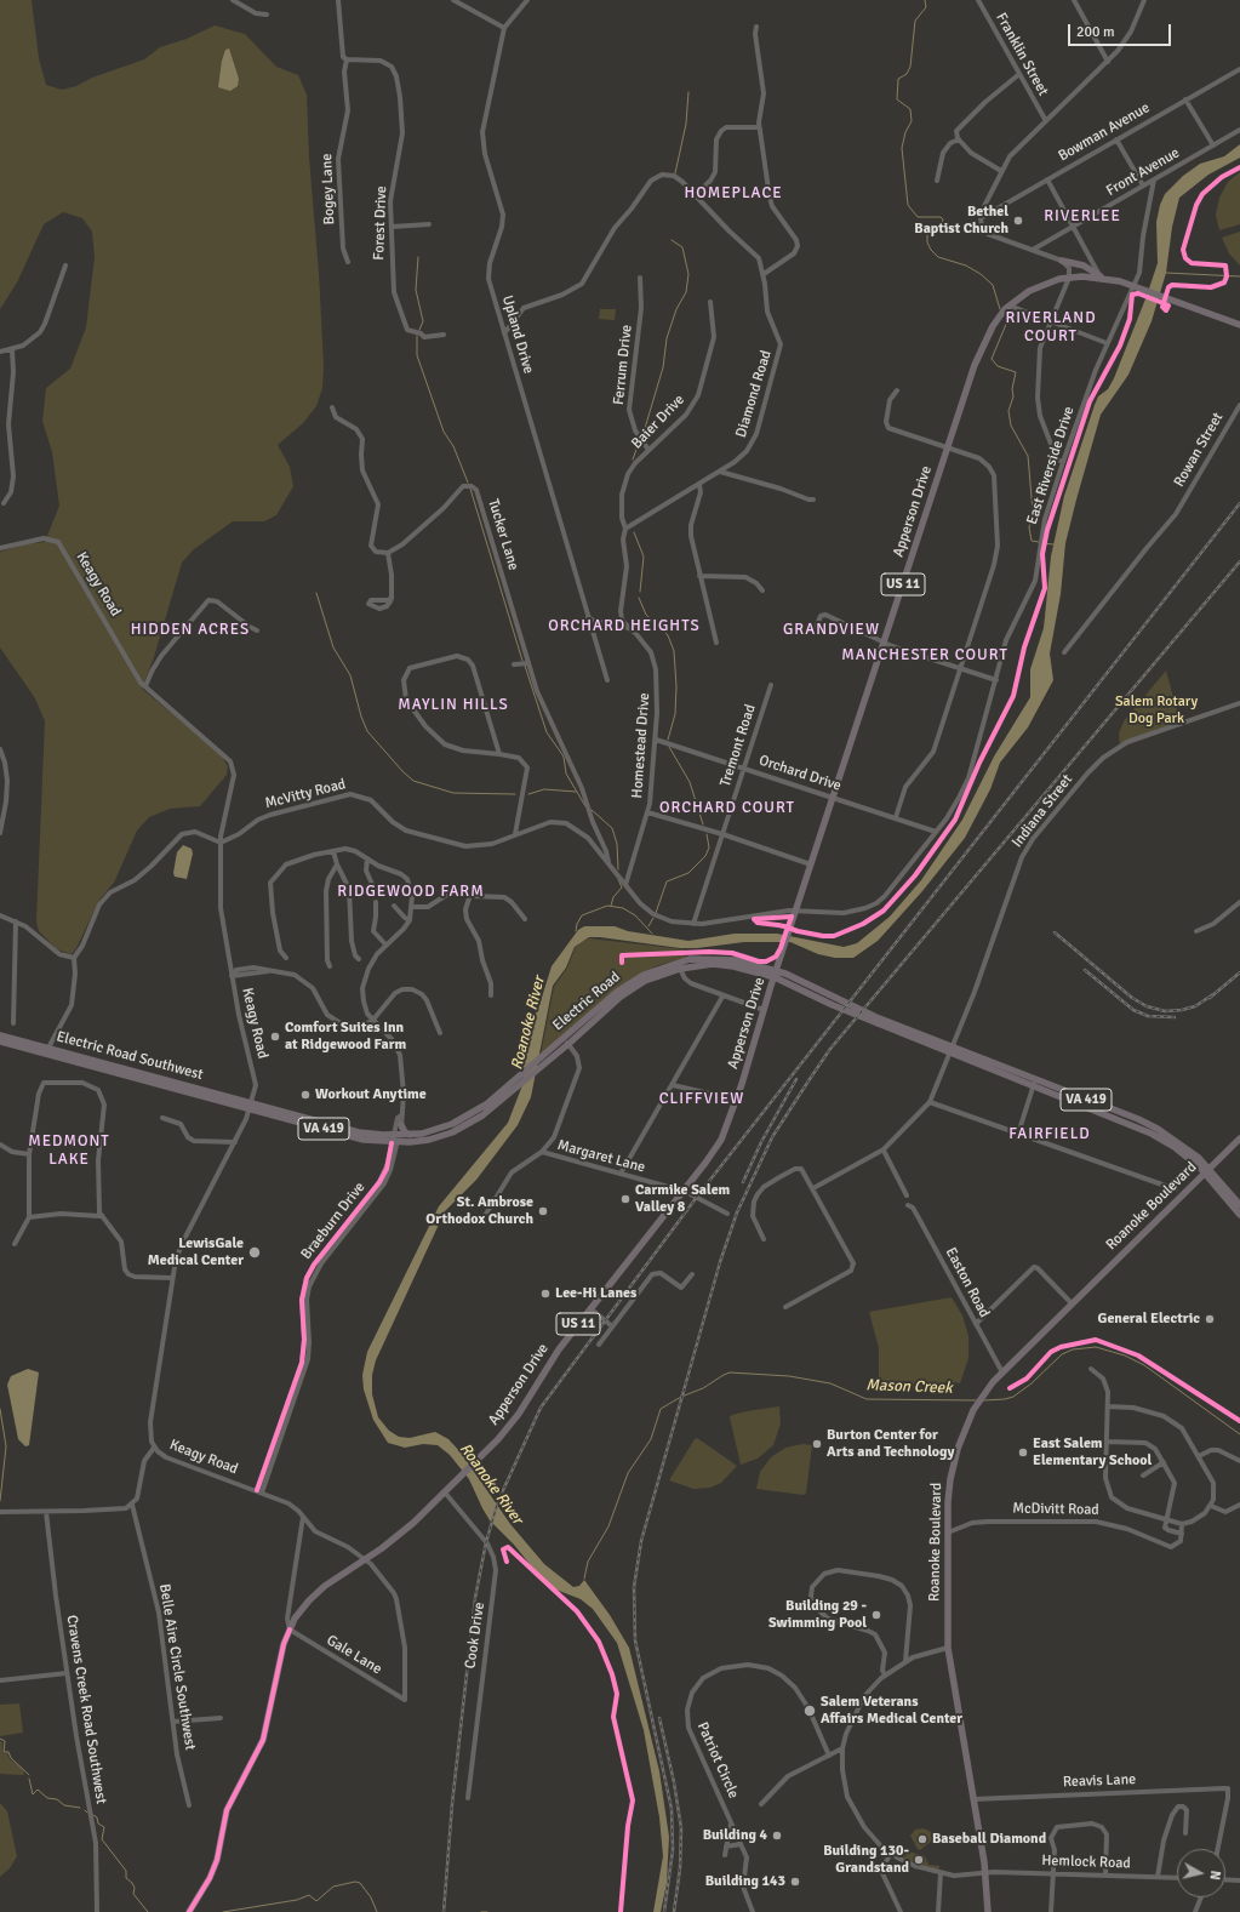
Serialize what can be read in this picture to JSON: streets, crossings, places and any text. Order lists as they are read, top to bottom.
{
  "streets": {
    "main road": [
      "Apperson Drive",
      "US 11",
      "Electric Road",
      "Electric Road Southwest",
      "VA 419",
      "Roanoke Boulevard"
    ],
    "street": [
      "Franklin Street",
      "Bowman Avenue",
      "Front Avenue",
      "Bogey Lane",
      "Forest Drive",
      "Upland Drive",
      "Ferrum Drive",
      "Diamond Road",
      "Baier Drive",
      "Rowan Street",
      "East Riverside Drive",
      "Tucker Lane",
      "Keagy Road",
      "Homestead Drive",
      "Tremont Road",
      "Orchard Drive",
      "McVitty Road",
      "Indiana Street",
      "Margaret Lane",
      "Braeburn Drive",
      "Easton Road",
      "McDivitt Road",
      "Cook Drive",
      "Gale Lane",
      "Belle Aire Circle Southwest",
      "Cravens Creek Road Southwest",
      "Patriot Circle",
      "Reavis Lane",
      "Hemlock Road"
    ]
  },
  "crossings": [
    ["Front Avenue", "East Riverside Drive"],
    ["Bogey Lane", "Forest Drive"],
    ["Upland Drive", "Diamond Road"],
    ["Ferrum Drive", "Baier Drive"],
    ["Diamond Road", "Baier Drive"],
    ["East Riverside Drive", "Apperson Drive"],
    ["East Riverside Drive", "US 11"],
    ["East Riverside Drive", "Homestead Drive"],
    ["East Riverside Drive", "Tremont Road"],
    ["East Riverside Drive", "Orchard Drive"],
    ["East Riverside Drive", "McVitty Road"],
    ["Apperson Drive", "Keagy Road"],
    ["Apperson Drive", "US 11"],
    ["Apperson Drive", "Orchard Drive"],
    ["Apperson Drive", "Electric Road"],
    ["Apperson Drive", "Margaret Lane"],
    ["Apperson Drive", "Cook Drive"],
    ["Apperson Drive", "Gale Lane"],
    ["Tucker Lane", "McVitty Road"],
    ["Keagy Road", "McVitty Road"],
    ["Keagy Road", "Electric Road"],
    ["Keagy Road", "Electric Road Southwest"],
    ["Keagy Road", "Braeburn Drive"],
    ["Keagy Road", "Gale Lane"],
    ["Homestead Drive", "Orchard Drive"],
    ["Homestead Drive", "McVitty Road"],
    ["Tremont Road", "Orchard Drive"],
    ["Indiana Street", "Electric Road"],
    ["Indiana Street", "VA 419"],
    ["Electric Road", "Electric Road Southwest"],
    ["Electric Road", "VA 419"],
    ["Electric Road", "Braeburn Drive"],
    ["VA 419", "Roanoke Boulevard"],
    ["Roanoke Boulevard", "Easton Road"],
    ["Roanoke Boulevard", "McDivitt Road"],
    ["Roanoke Boulevard", "Reavis Lane"],
    ["Roanoke Boulevard", "Hemlock Road"]
  ],
  "districts": [
    "HOMEPLACE",
    "RIVERLEE",
    "RIVERLAND COURT",
    "ORCHARD HEIGHTS",
    "HIDDEN ACRES",
    "GRANDVIEW",
    "MANCHESTER COURT",
    "MAYLIN HILLS",
    "ORCHARD COURT",
    "RIDGEWOOD FARM",
    "CLIFFVIEW",
    "FAIRFIELD",
    "MEDMONT LAKE"
  ],
  "water": ["Roanoke River", "Mason Creek"],
  "parks": ["Salem Rotary Dog Park"],
  "places": [
    "Bethel Baptist Church",
    "Comfort Suites Inn at Ridgewood Farm",
    "Workout Anytime",
    "Carmike Salem Valley 8",
    "St. Ambrose Orthodox Church",
    "LewisGale Medical Center",
    "Lee-Hi Lanes",
    "General Electric",
    "Burton Center for Arts and Technology",
    "East Salem Elementary School",
    "Building 29 - Swimming Pool",
    "Salem Veterans Affairs Medical Center",
    "Building 4",
    "Baseball Diamond",
    "Building 130- Grandstand",
    "Building 143"
  ],
  "scale_bar": "200 m",
  "north": "right"
}
